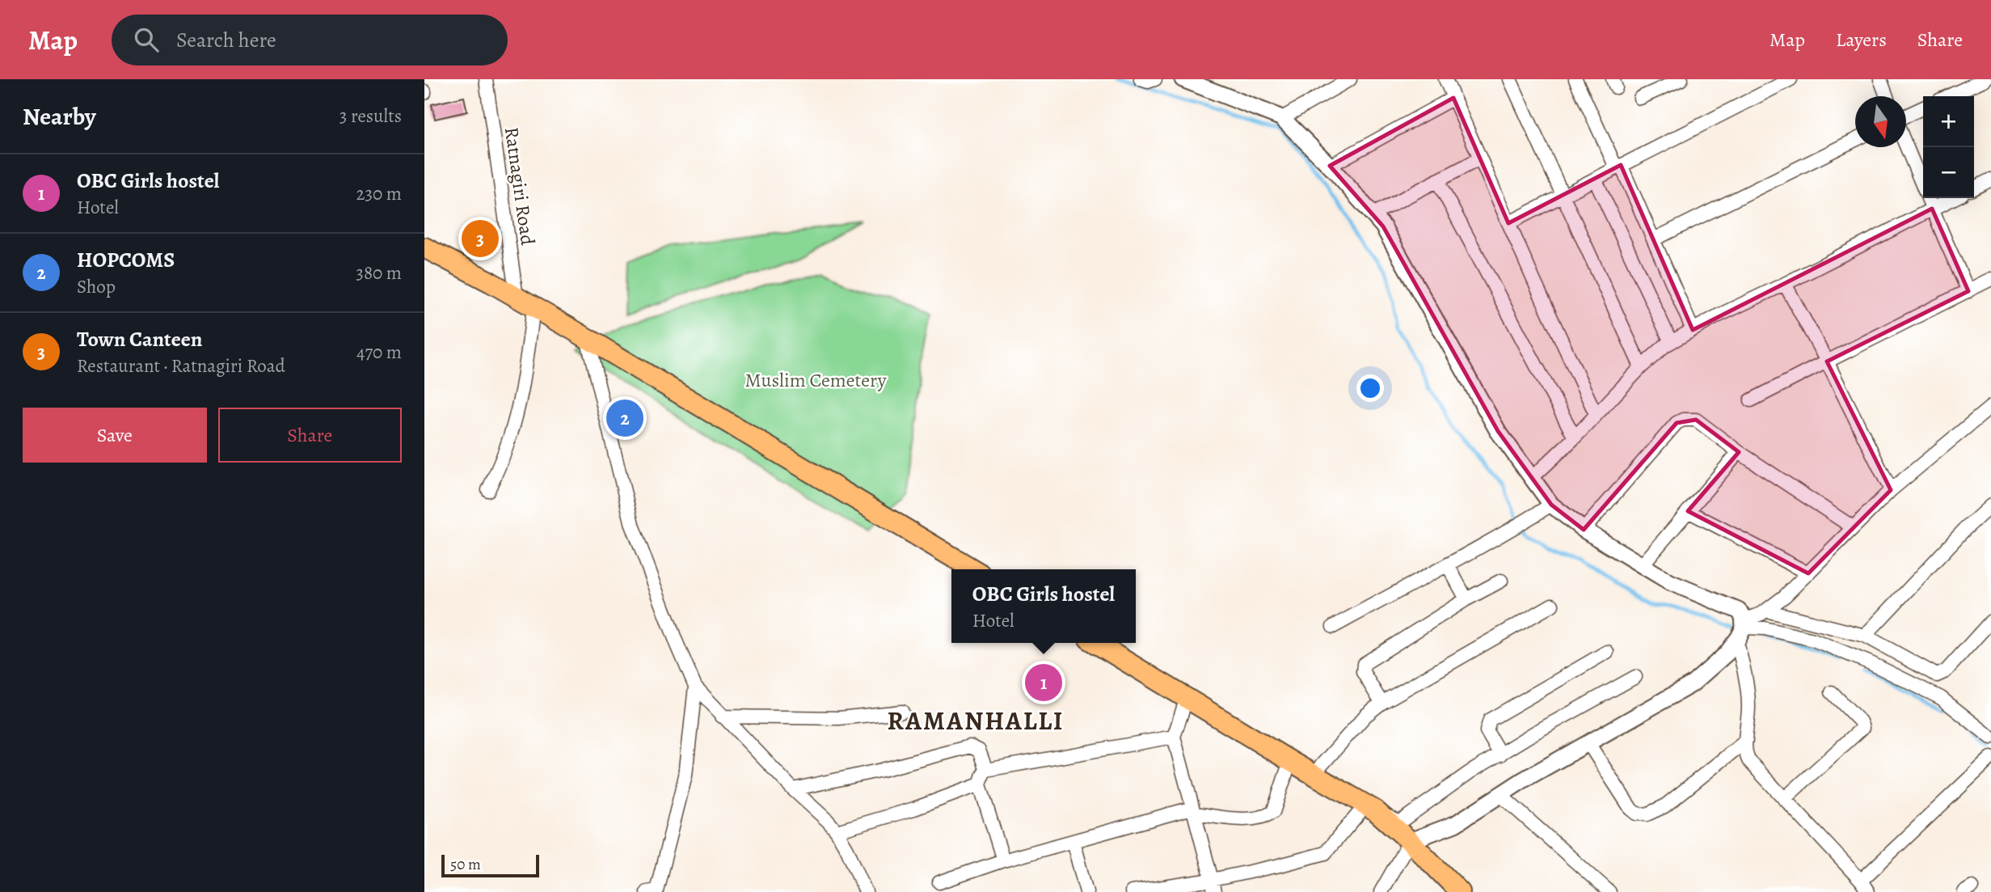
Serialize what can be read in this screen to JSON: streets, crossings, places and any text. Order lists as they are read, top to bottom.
{
  "streets": {
    "street": ["Ratnagiri Road"]
  },
  "districts": ["RAMANHALLI"],
  "parks": ["Muslim Cemetery"],
  "scale_bar": "50 m",
  "north": "bottom",
  "page": {
    "header": "Map",
    "search": "Search here",
    "nav": ["Map", "Layers", "Share"],
    "heading": ["Nearby", "3 results"],
    "map_buttons": ["+", "−"],
    "list": [
      {
        "mark": "1",
        "name": "OBC Girls hostel",
        "note": "Hotel",
        "value": "230 m"
      },
      {
        "mark": "2",
        "name": "HOPCOMS",
        "note": "Shop",
        "value": "380 m"
      },
      {
        "mark": "3",
        "name": "Town Canteen",
        "note": "Restaurant · Ratnagiri Road",
        "value": "470 m"
      }
    ],
    "pins": ["3", "2", "1"],
    "buttons": ["Save", "Share"],
    "popup": ["OBC Girls hostel", "Hotel"],
    "scale": "50 m"
  }
}
